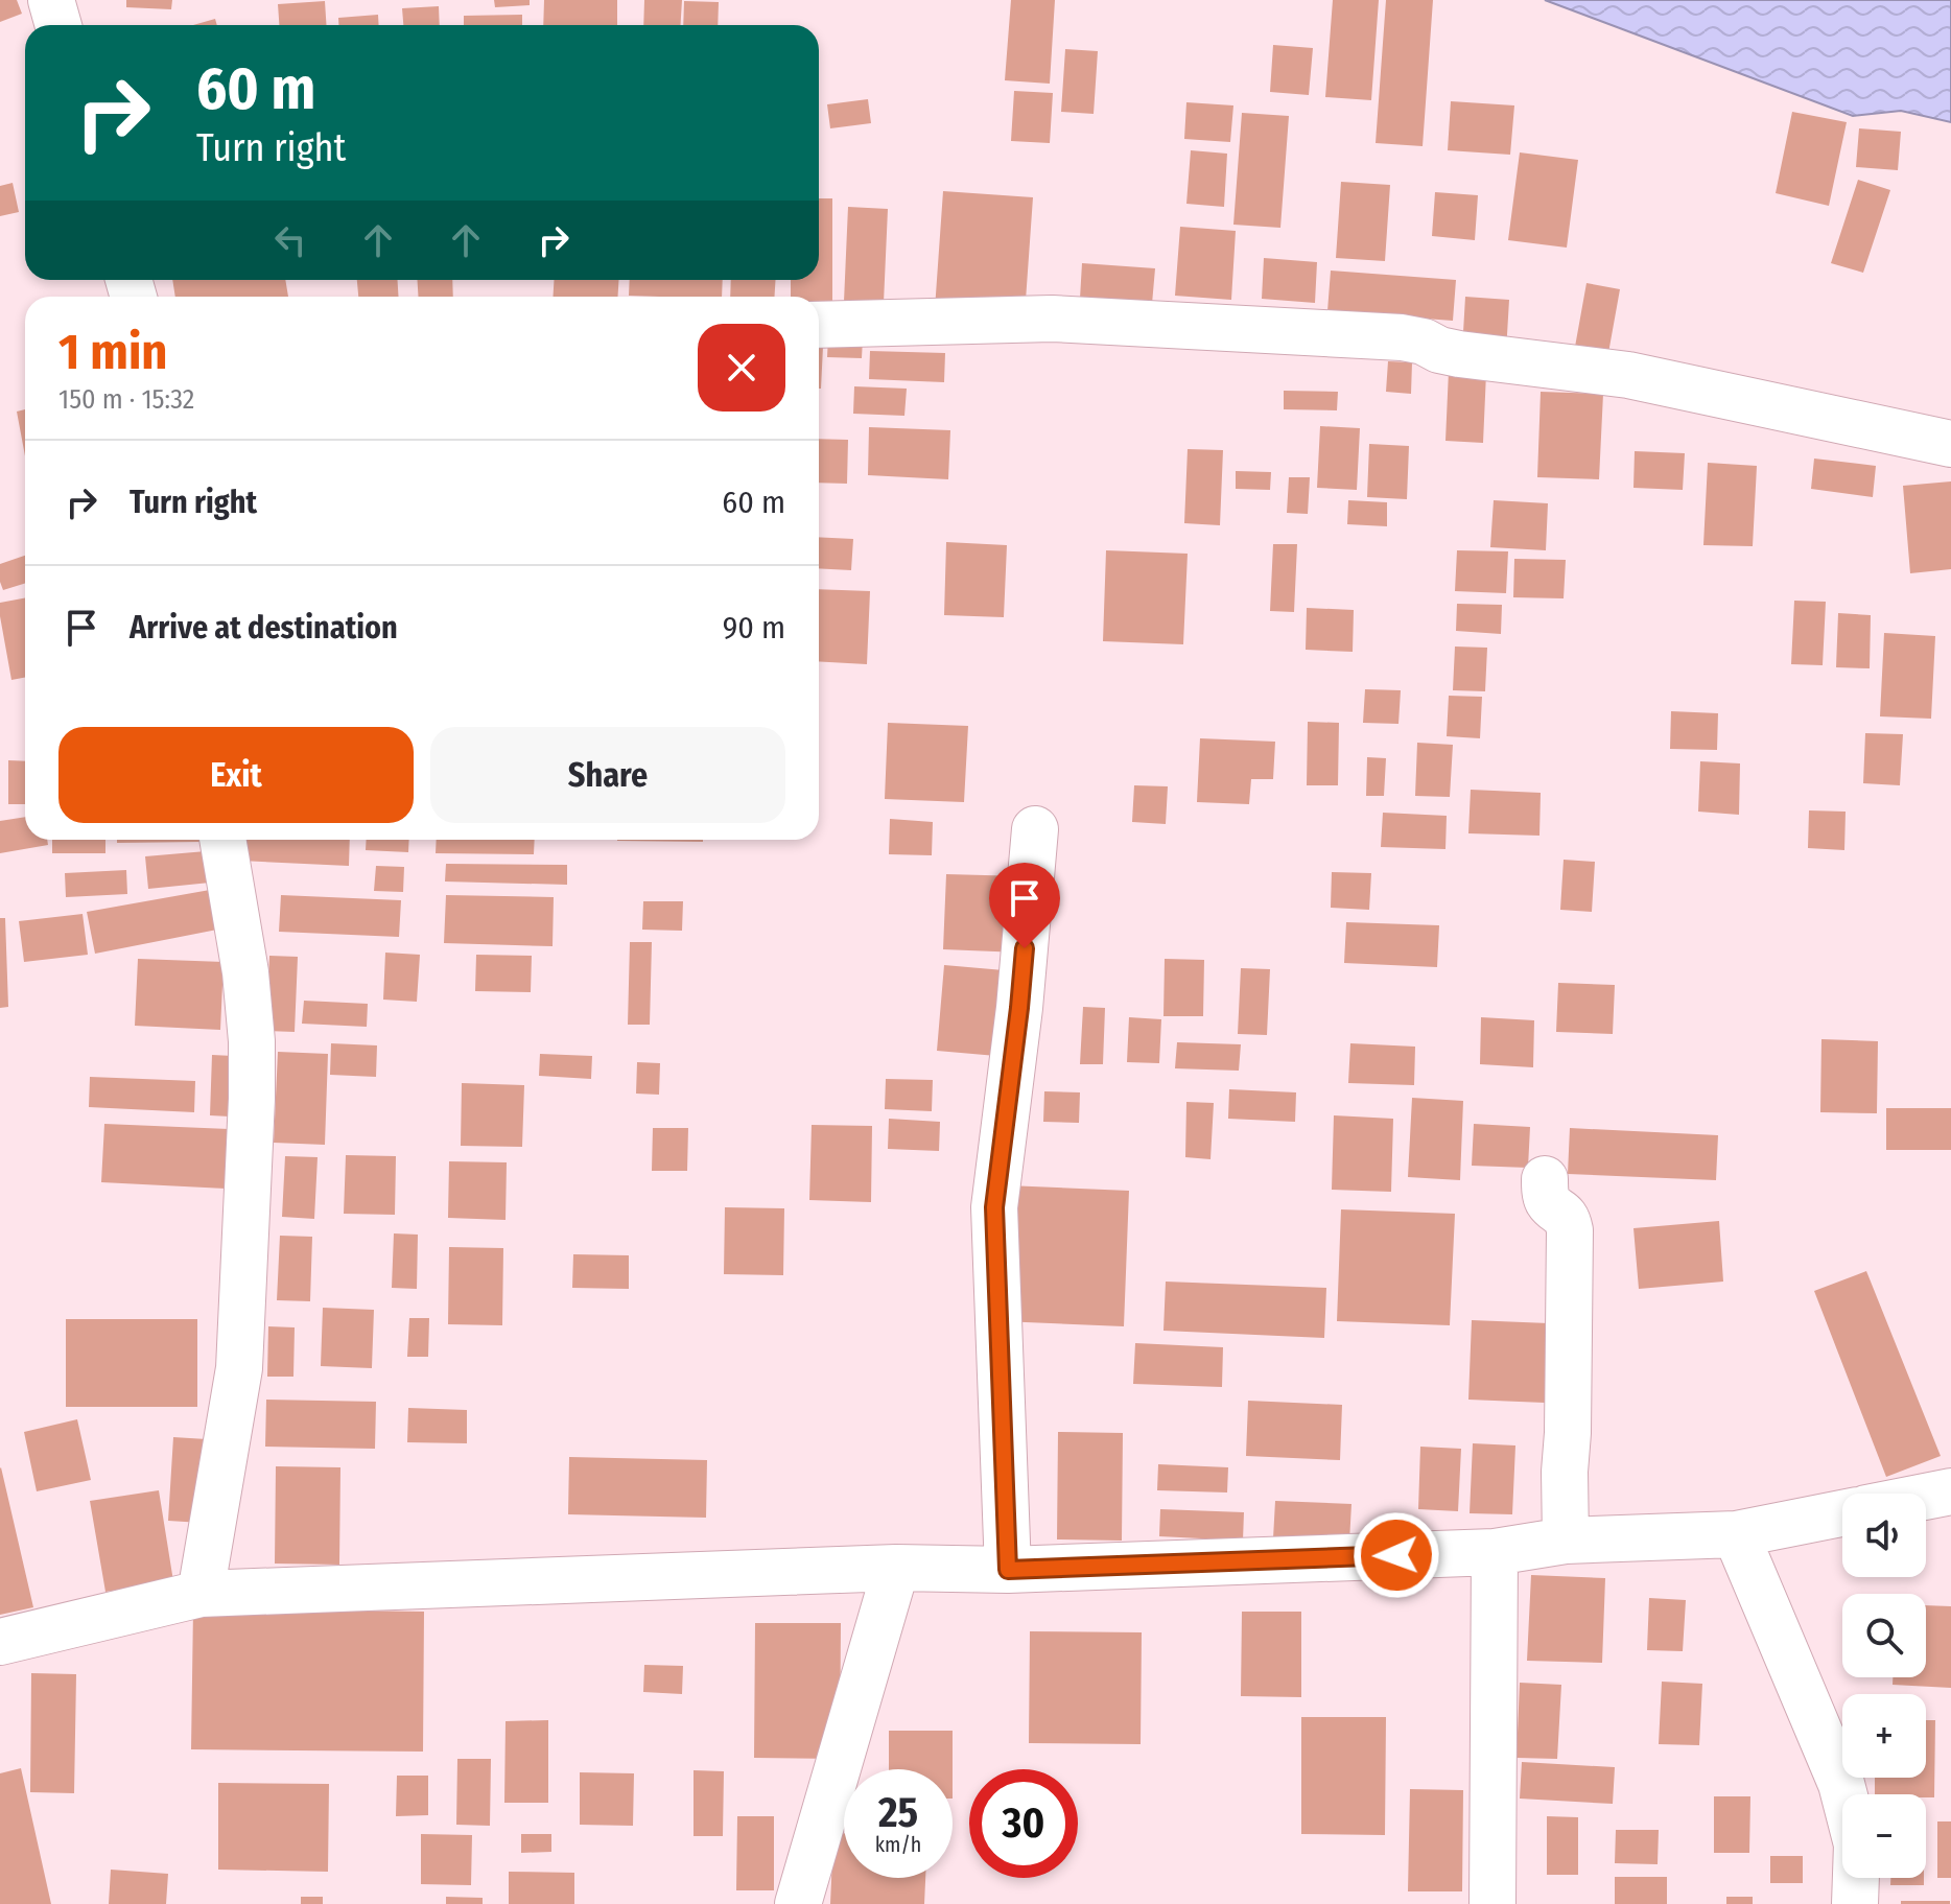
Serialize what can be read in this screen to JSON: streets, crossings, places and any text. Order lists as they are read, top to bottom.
{
  "page": {
    "turn": ["60 m", "Turn right"],
    "heading": ["1 min", "150 m · 15:32"],
    "list": [
      {
        "name": "Turn right",
        "value": "60 m"
      },
      {
        "name": "Arrive at destination",
        "value": "90 m"
      }
    ],
    "buttons": ["Exit", "Share"],
    "map_buttons": ["+", "−"],
    "speed": "25 km/h",
    "limit": "30"
  }
}
